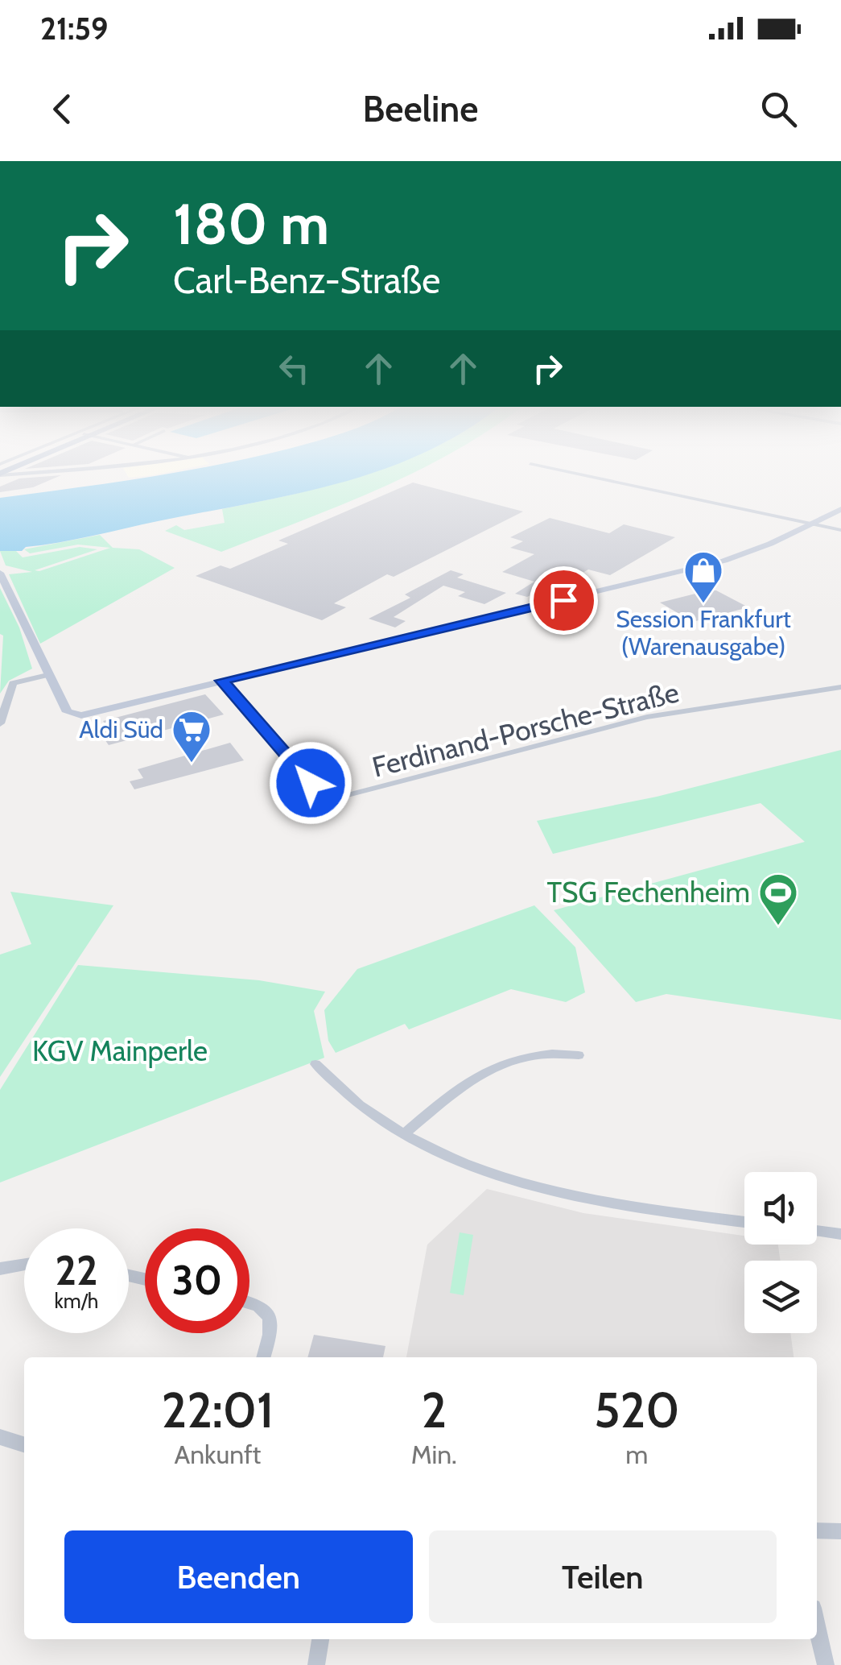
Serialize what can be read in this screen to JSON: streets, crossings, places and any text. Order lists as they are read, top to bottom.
{
  "streets": {
    "street": ["Ferdinand-Porsche-Straße"]
  },
  "parks": ["KGV Mainperle"],
  "places": {
    "shop": ["Session Frankfurt (Warenausgabe)"],
    "supermarket": ["Aldi Süd"],
    "sports": ["TSG Fechenheim"]
  },
  "page": {
    "status": "21:59",
    "header": "Beeline",
    "turn": ["180 m", "Carl-Benz-Straße"],
    "speed": "22 km/h",
    "limit": "30",
    "eta": [
      "22:01",
      "Ankunft",
      "2",
      "Min.",
      "520",
      "m"
    ],
    "buttons": ["Beenden", "Teilen"]
  }
}
